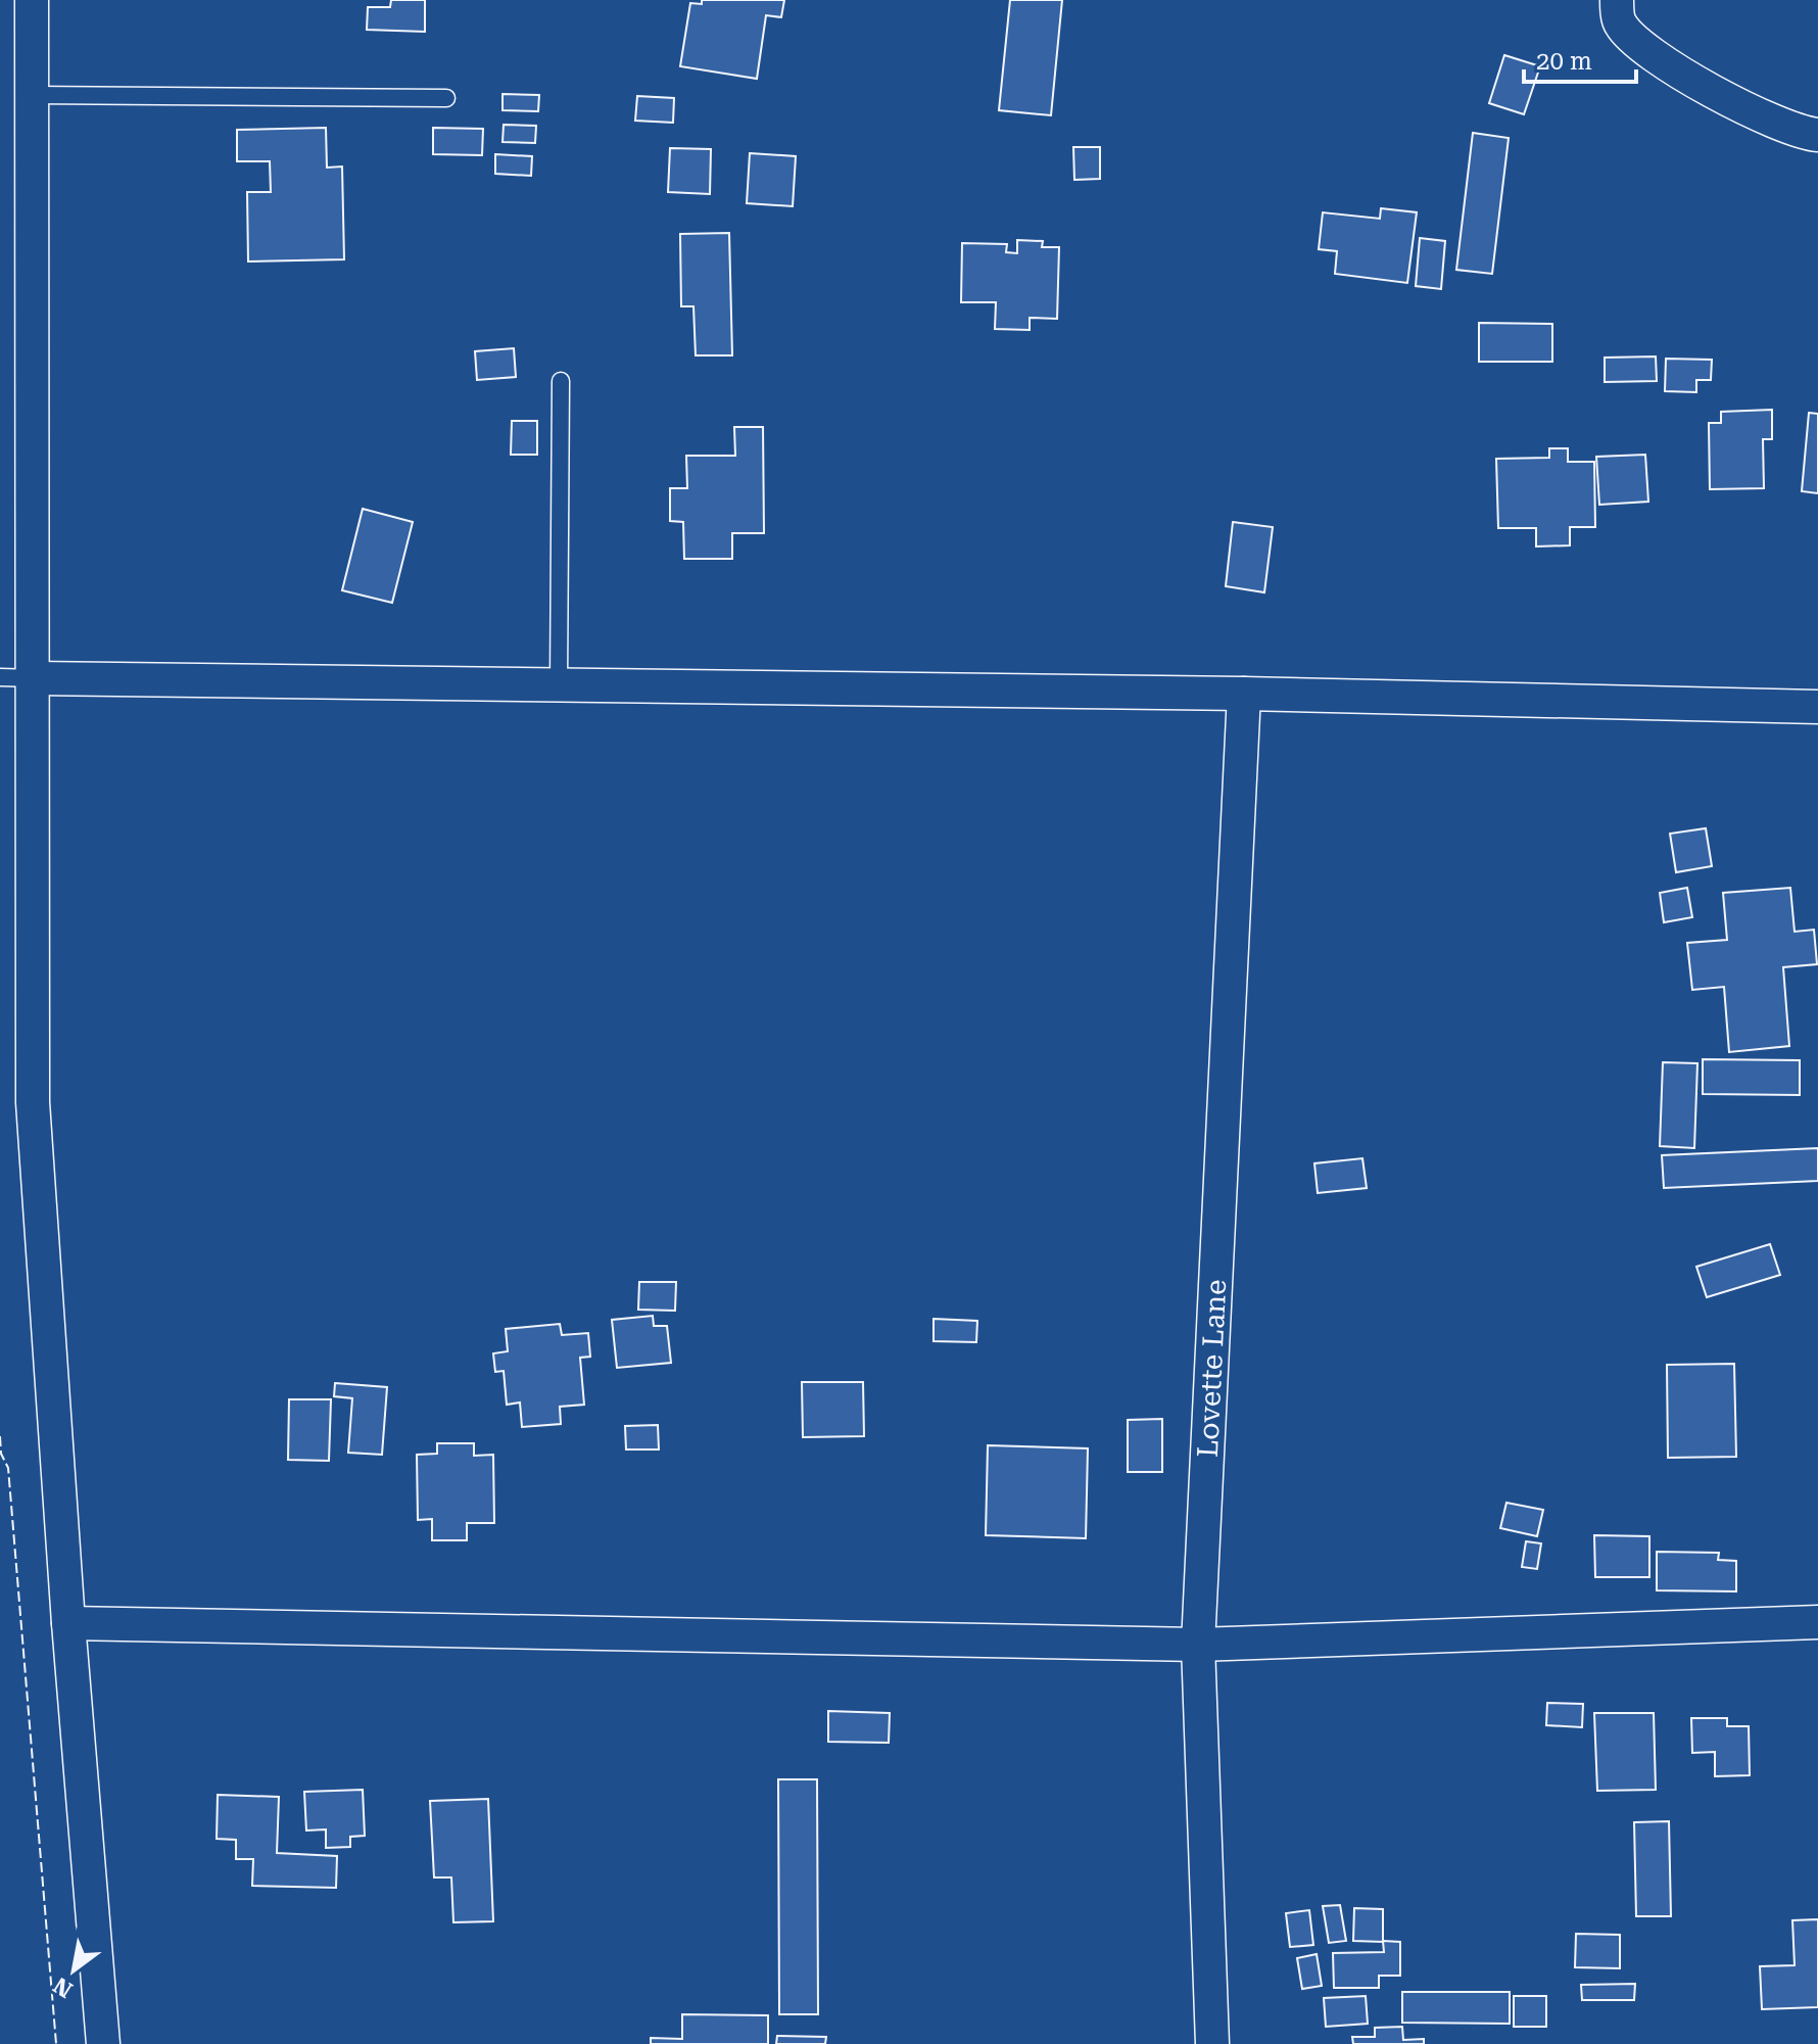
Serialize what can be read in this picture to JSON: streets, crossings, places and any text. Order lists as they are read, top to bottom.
{
  "streets": {
    "street": ["Lovette Lane"]
  },
  "scale_bar": "20 m",
  "north": "bottom left"
}
